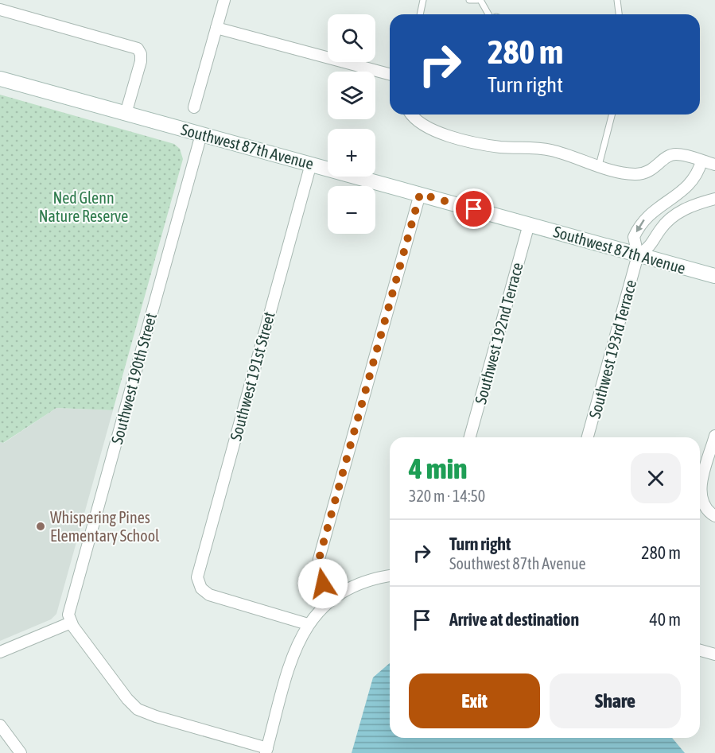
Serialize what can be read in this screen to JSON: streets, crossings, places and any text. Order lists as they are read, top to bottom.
{
  "streets": {
    "street": [
      "Southwest 87th Avenue",
      "Southwest 192nd Terrace",
      "Southwest 193rd Terrace",
      "Southwest 191st Street",
      "Southwest 190th Street"
    ]
  },
  "crossings": [
    ["Southwest 87th Avenue", "Southwest 192nd Terrace"],
    ["Southwest 87th Avenue", "Southwest 193rd Terrace"],
    ["Southwest 87th Avenue", "Southwest 191st Street"],
    ["Southwest 87th Avenue", "Southwest 190th Street"]
  ],
  "parks": ["Ned Glenn Nature Reserve"],
  "places": ["Whispering Pines Elementary School"],
  "page": {
    "map_buttons": ["+", "−"],
    "turn": ["280 m", "Turn right"],
    "heading": ["4 min", "320 m · 14:50"],
    "list": [
      {
        "name": "Turn right",
        "note": "Southwest 87th Avenue",
        "value": "280 m"
      },
      {
        "name": "Arrive at destination",
        "value": "40 m"
      }
    ],
    "buttons": ["Exit", "Share"]
  }
}
